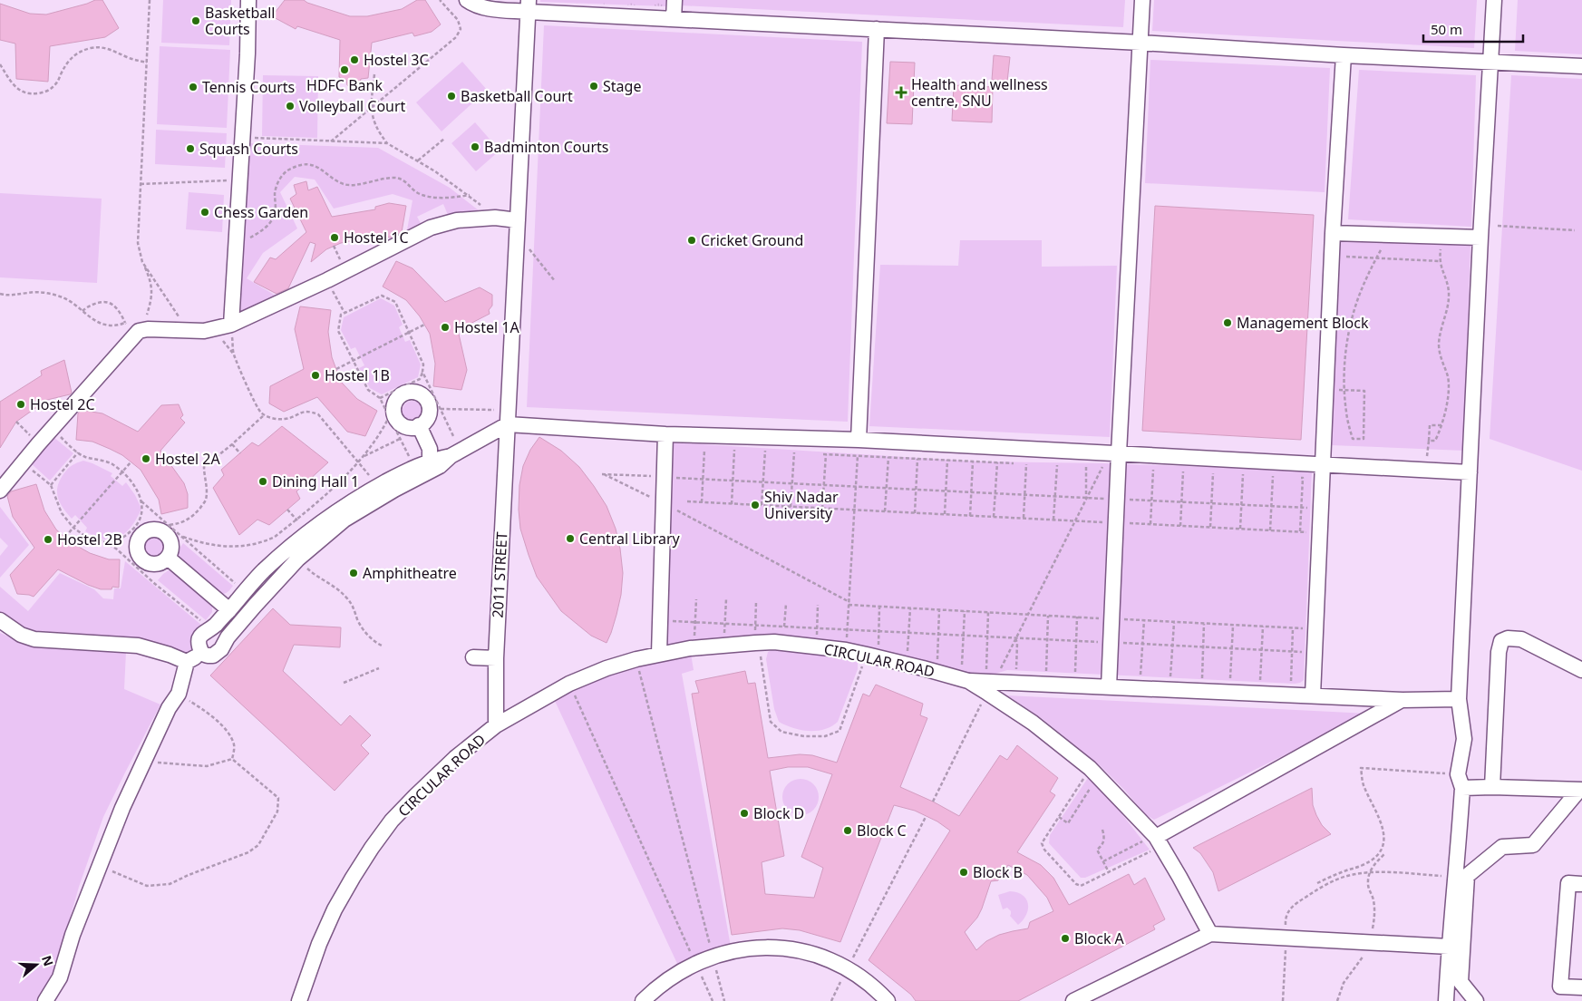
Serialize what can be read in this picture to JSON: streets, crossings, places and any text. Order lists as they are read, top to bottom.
{
  "streets": {
    "street": ["2011 STREET", "CIRCULAR ROAD"]
  },
  "crossings": [
    ["2011 STREET", "CIRCULAR ROAD"]
  ],
  "places": {
    "other": [
      "Basketball Courts",
      "Hostel 3C",
      "HDFC Bank",
      "Stage",
      "Tennis Courts",
      "Basketball Court",
      "Volleyball Court",
      "Badminton Courts",
      "Squash Courts",
      "Chess Garden",
      "Hostel 1C",
      "Cricket Ground",
      "Management Block",
      "Hostel 1A",
      "Hostel 1B",
      "Hostel 2C",
      "Hostel 2A",
      "Dining Hall 1",
      "Shiv Nadar University",
      "Central Library",
      "Hostel 2B",
      "Amphitheatre",
      "Block D",
      "Block C",
      "Block B",
      "Block A"
    ],
    "health": ["Health and wellness centre, SNU"]
  },
  "scale_bar": "50 m",
  "north": "right"
}
